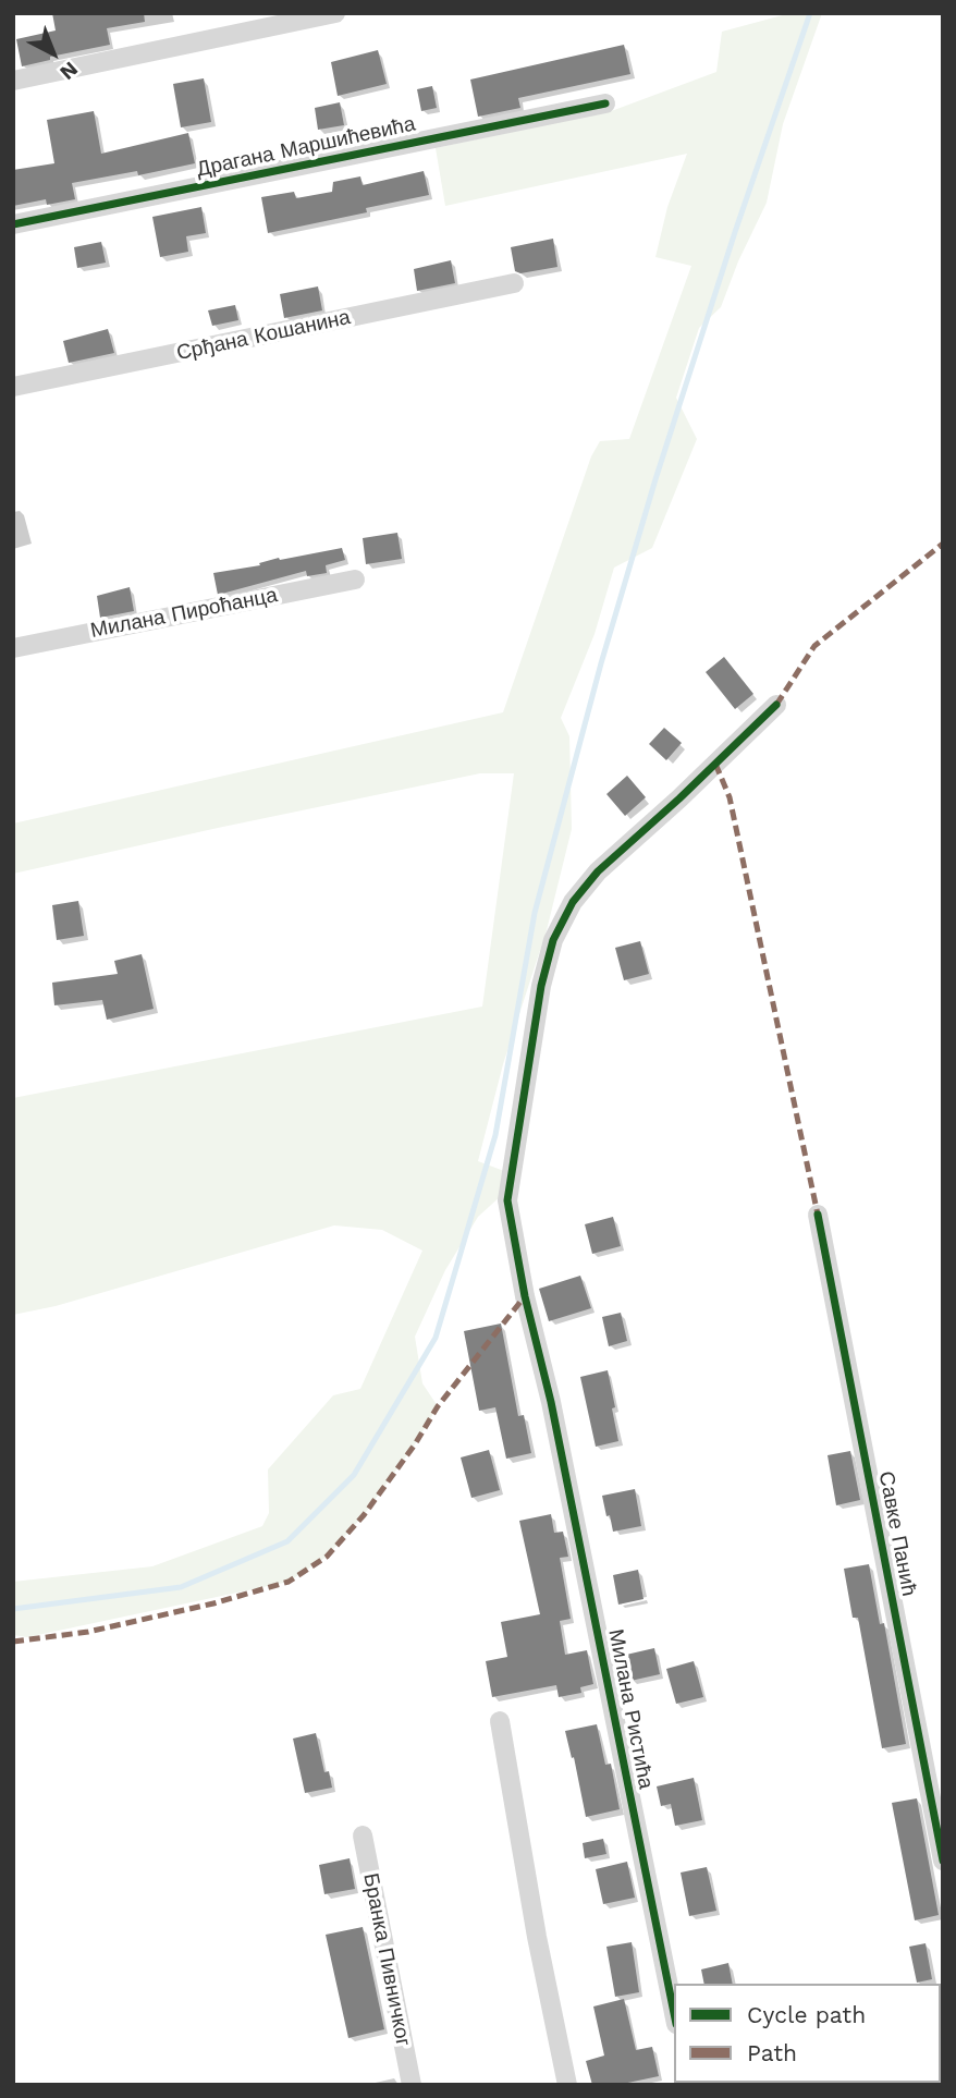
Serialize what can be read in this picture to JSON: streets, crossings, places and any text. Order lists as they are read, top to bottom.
{
  "streets": {
    "street": [
      "Драгана Маршићевића",
      "Срђана Кошанина",
      "Милана Пироћанца",
      "Савке Панић",
      "Милана Ристића",
      "Бранка Пивничког"
    ]
  },
  "legend": ["Cycle path", "Path"],
  "north": "bottom right"
}
